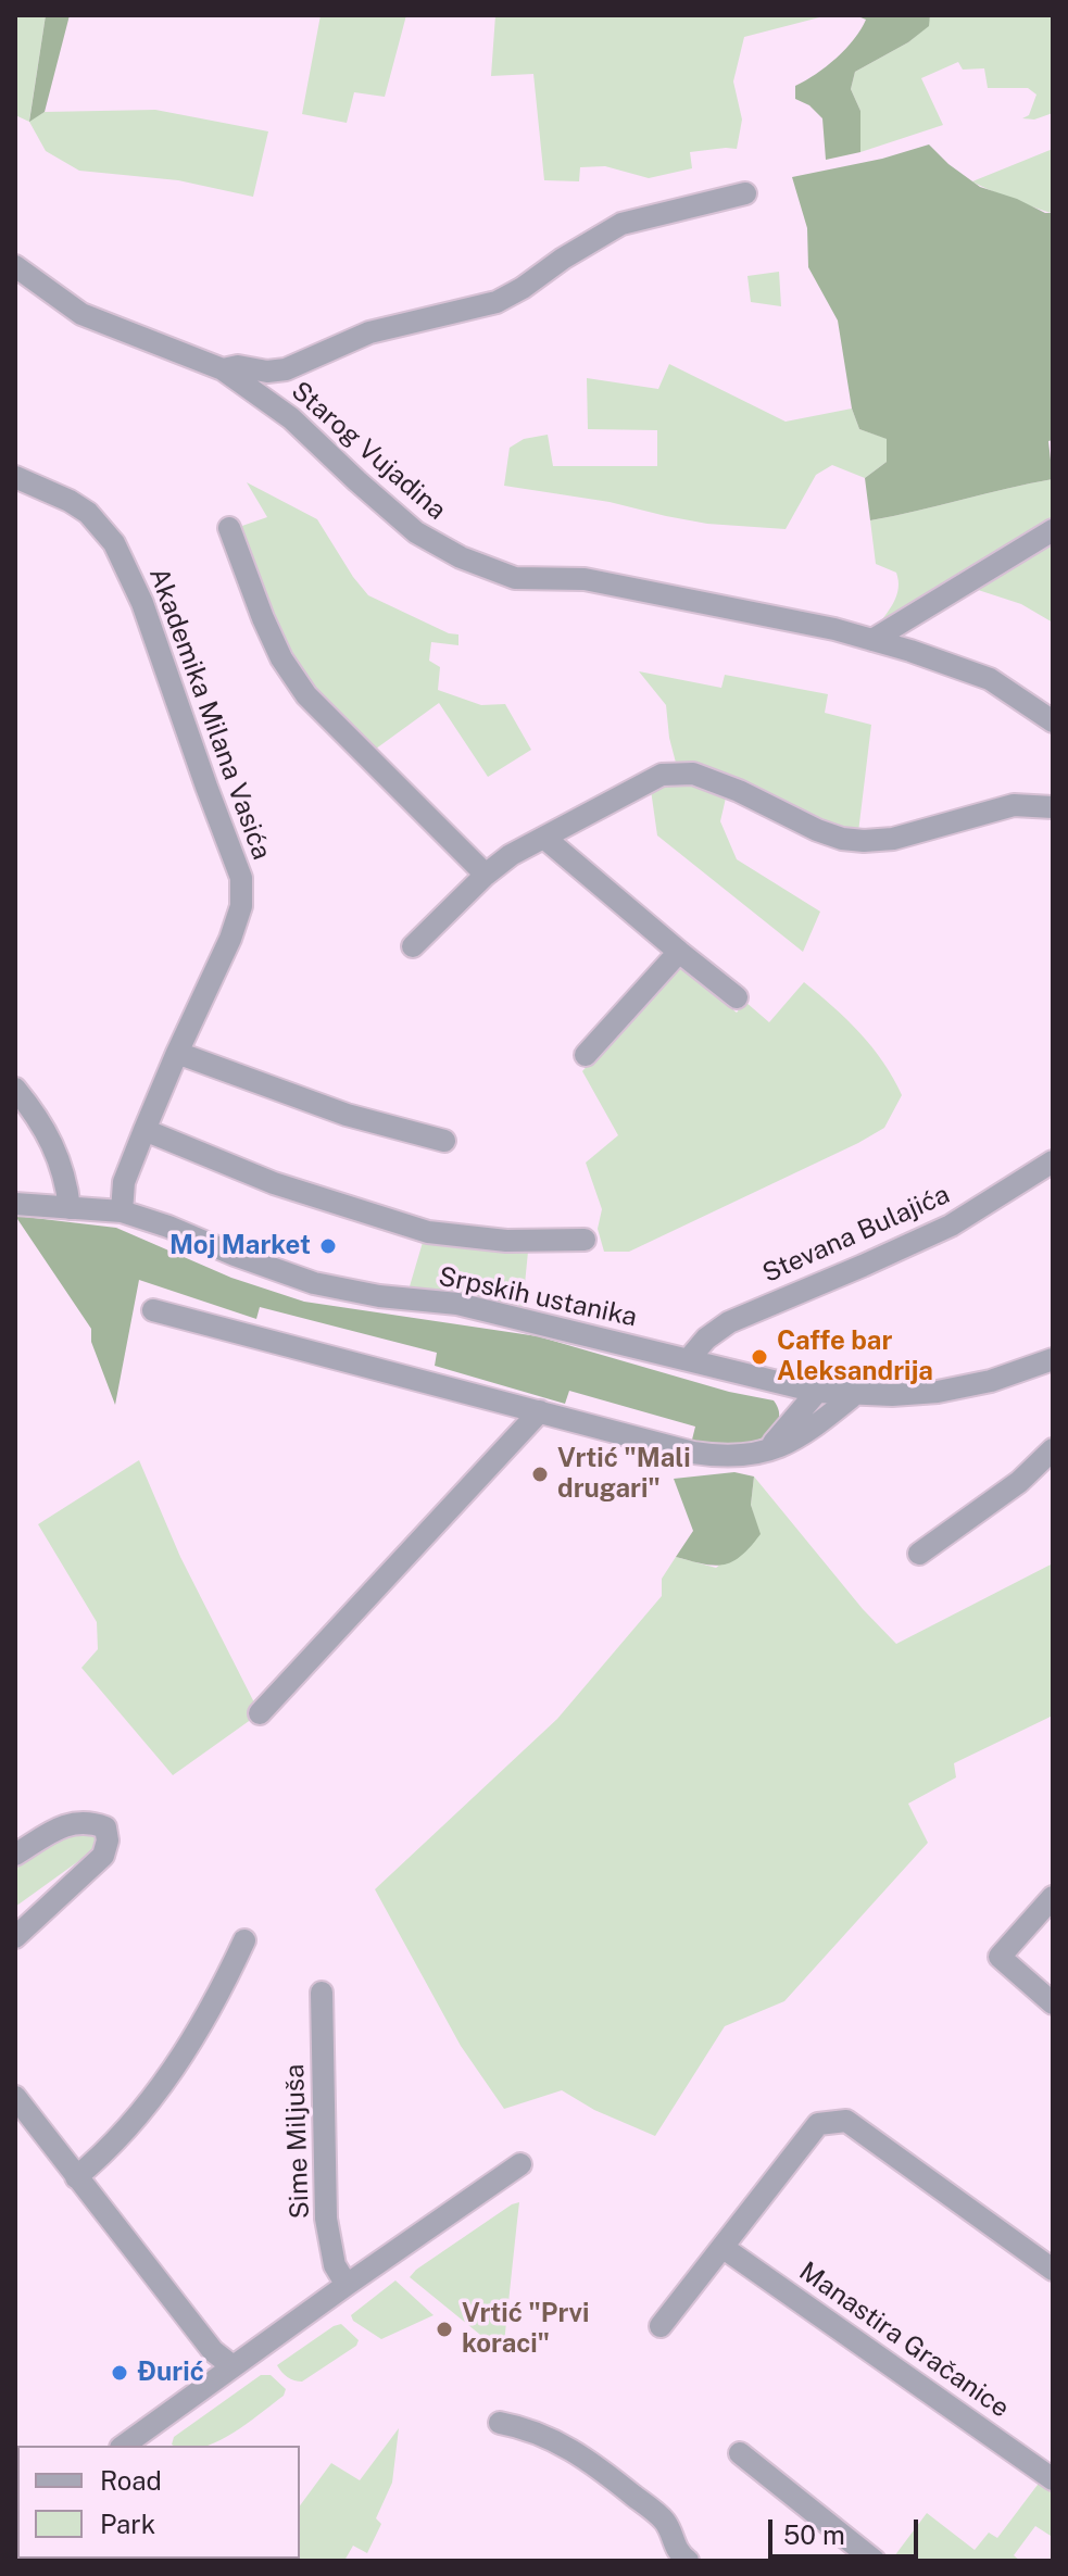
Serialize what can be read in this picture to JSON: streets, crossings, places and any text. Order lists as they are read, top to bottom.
{
  "streets": {
    "street": [
      "Starog Vujadina",
      "Akademika Milana Vasića",
      "Stevana Bulajića",
      "Srpskih ustanika",
      "Sime Miljuša",
      "Manastira Gračanice"
    ]
  },
  "crossings": [
    ["Akademika Milana Vasića", "Srpskih ustanika"],
    ["Stevana Bulajića", "Srpskih ustanika"]
  ],
  "places": [
    "Moj Market",
    "Caffe bar Aleksandrija",
    "Vrtić \"Mali drugari\"",
    "Vrtić \"Prvi koraci\"",
    "Đurić"
  ],
  "legend": ["Road", "Park"],
  "scale_bar": "50 m"
}
